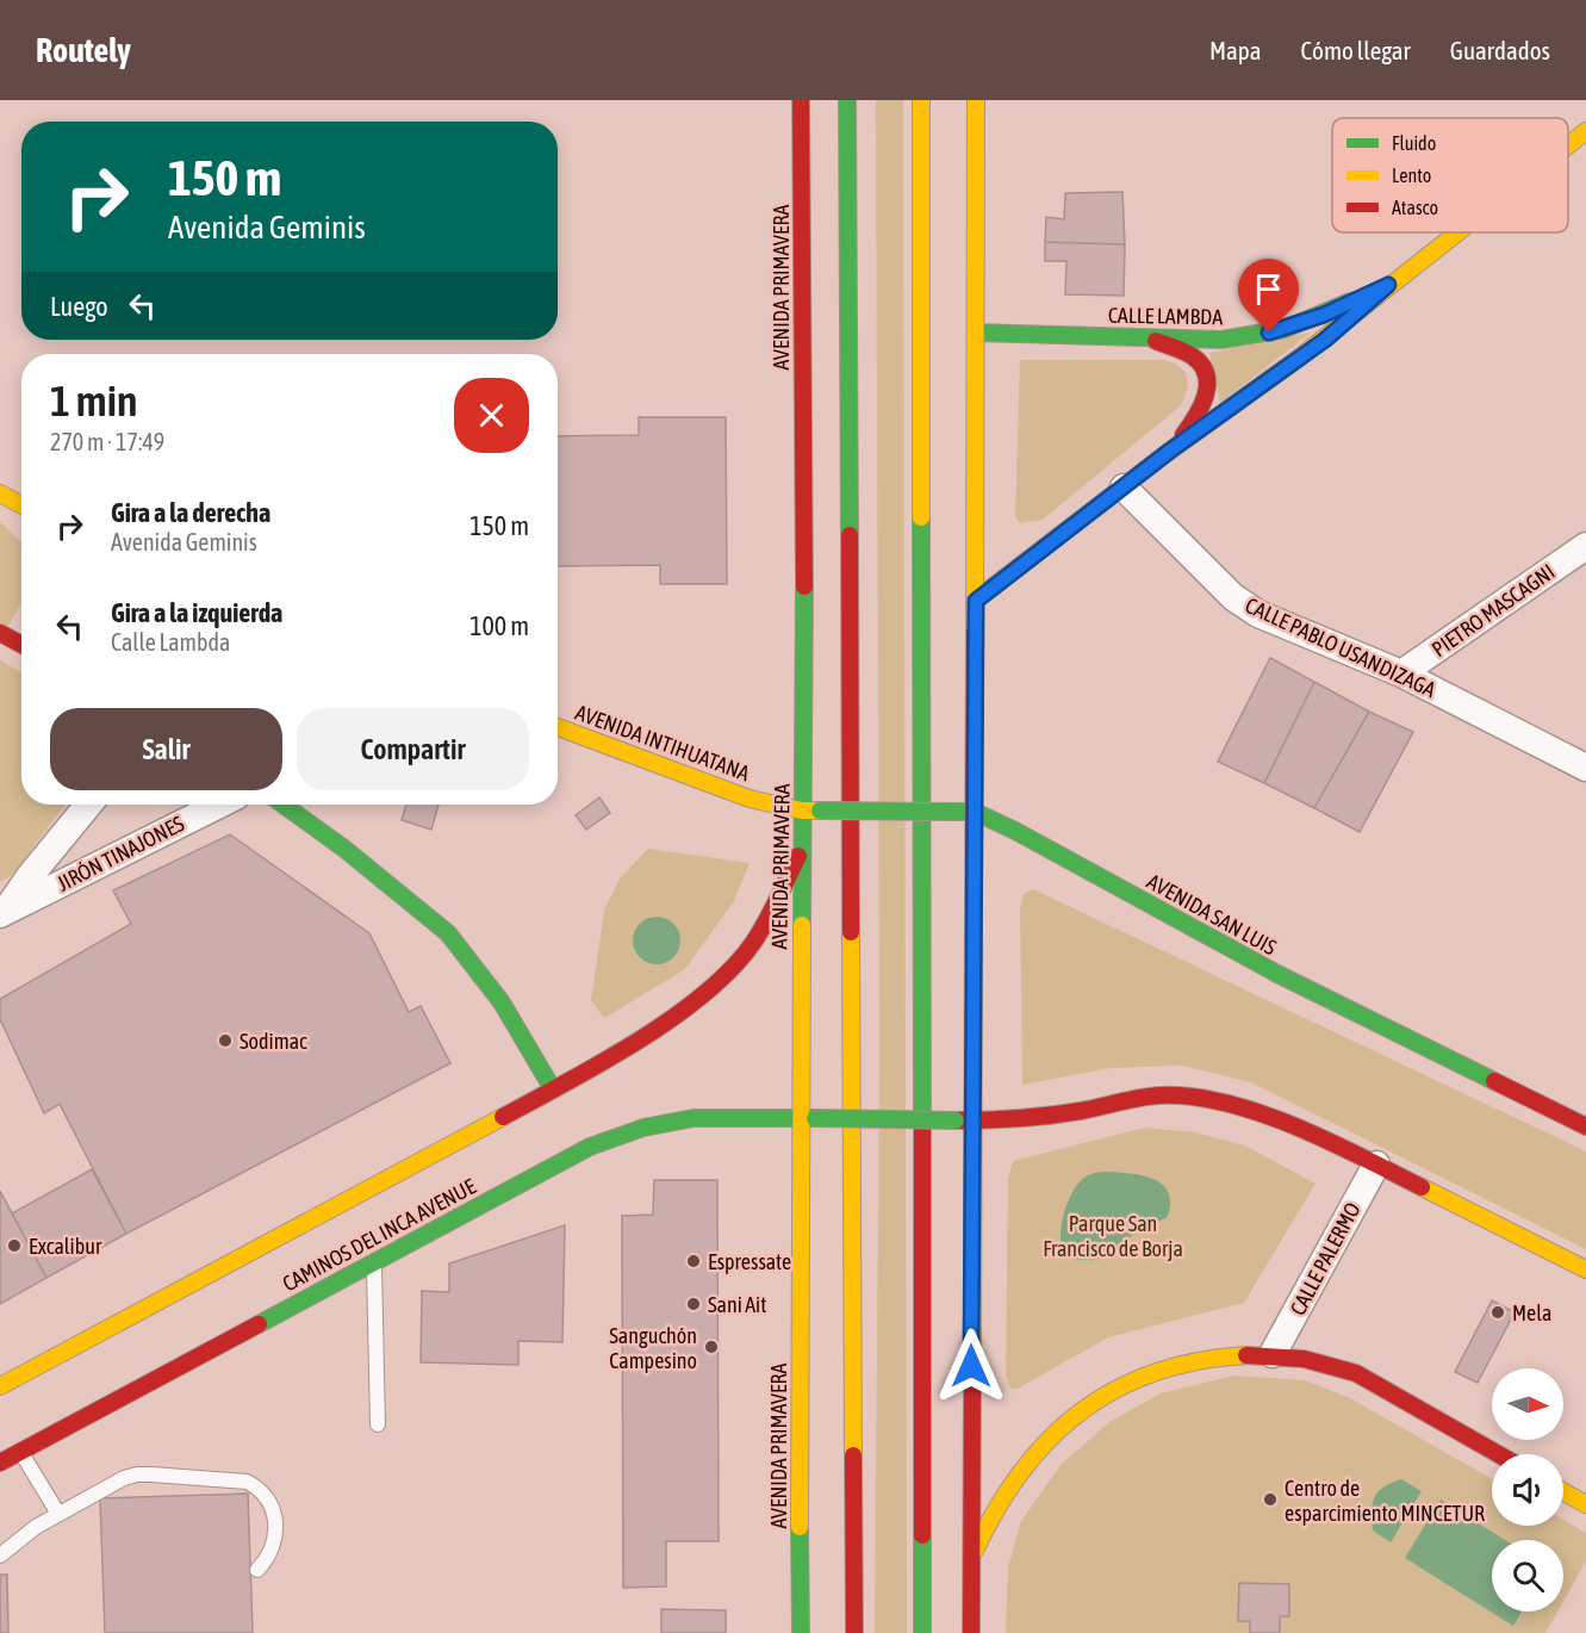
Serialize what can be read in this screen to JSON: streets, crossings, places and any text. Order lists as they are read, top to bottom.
{
  "streets": {
    "main road": [
      "AVENIDA PRIMAVERA",
      "CALLE LAMBDA",
      "AVENIDA INTIHUATANA",
      "AVENIDA SAN LUIS",
      "CAMINOS DEL INCA AVENUE"
    ],
    "street": [
      "PIETRO MASCAGNI",
      "CALLE PABLO USANDIZAGA",
      "JIRÓN TINAJONES",
      "CALLE PALERMO"
    ]
  },
  "crossings": [
    ["AVENIDA PRIMAVERA", "AVENIDA INTIHUATANA"],
    ["AVENIDA PRIMAVERA", "AVENIDA SAN LUIS"],
    ["AVENIDA PRIMAVERA", "CAMINOS DEL INCA AVENUE"],
    ["PIETRO MASCAGNI", "CALLE PABLO USANDIZAGA"],
    ["AVENIDA INTIHUATANA", "AVENIDA SAN LUIS"]
  ],
  "parks": ["Parque San Francisco de Borja"],
  "places": [
    "Sodimac",
    "Excalibur",
    "Espressate",
    "Sani Ait",
    "Mela",
    "Sanguchón Campesino",
    "Centro de esparcimiento MINCETUR"
  ],
  "legend": ["Fluido", "Lento", "Atasco"],
  "north": "right",
  "page": {
    "header": "Routely",
    "nav": ["Mapa", "Cómo llegar", "Guardados"],
    "turn": ["150 m", "Avenida Geminis"],
    "then": "Luego",
    "heading": ["1 min", "270 m · 17:49"],
    "list": [
      {
        "name": "Gira a la derecha",
        "note": "Avenida Geminis",
        "value": "150 m"
      },
      {
        "name": "Gira a la izquierda",
        "note": "Calle Lambda",
        "value": "100 m"
      }
    ],
    "buttons": ["Salir", "Compartir"]
  }
}
